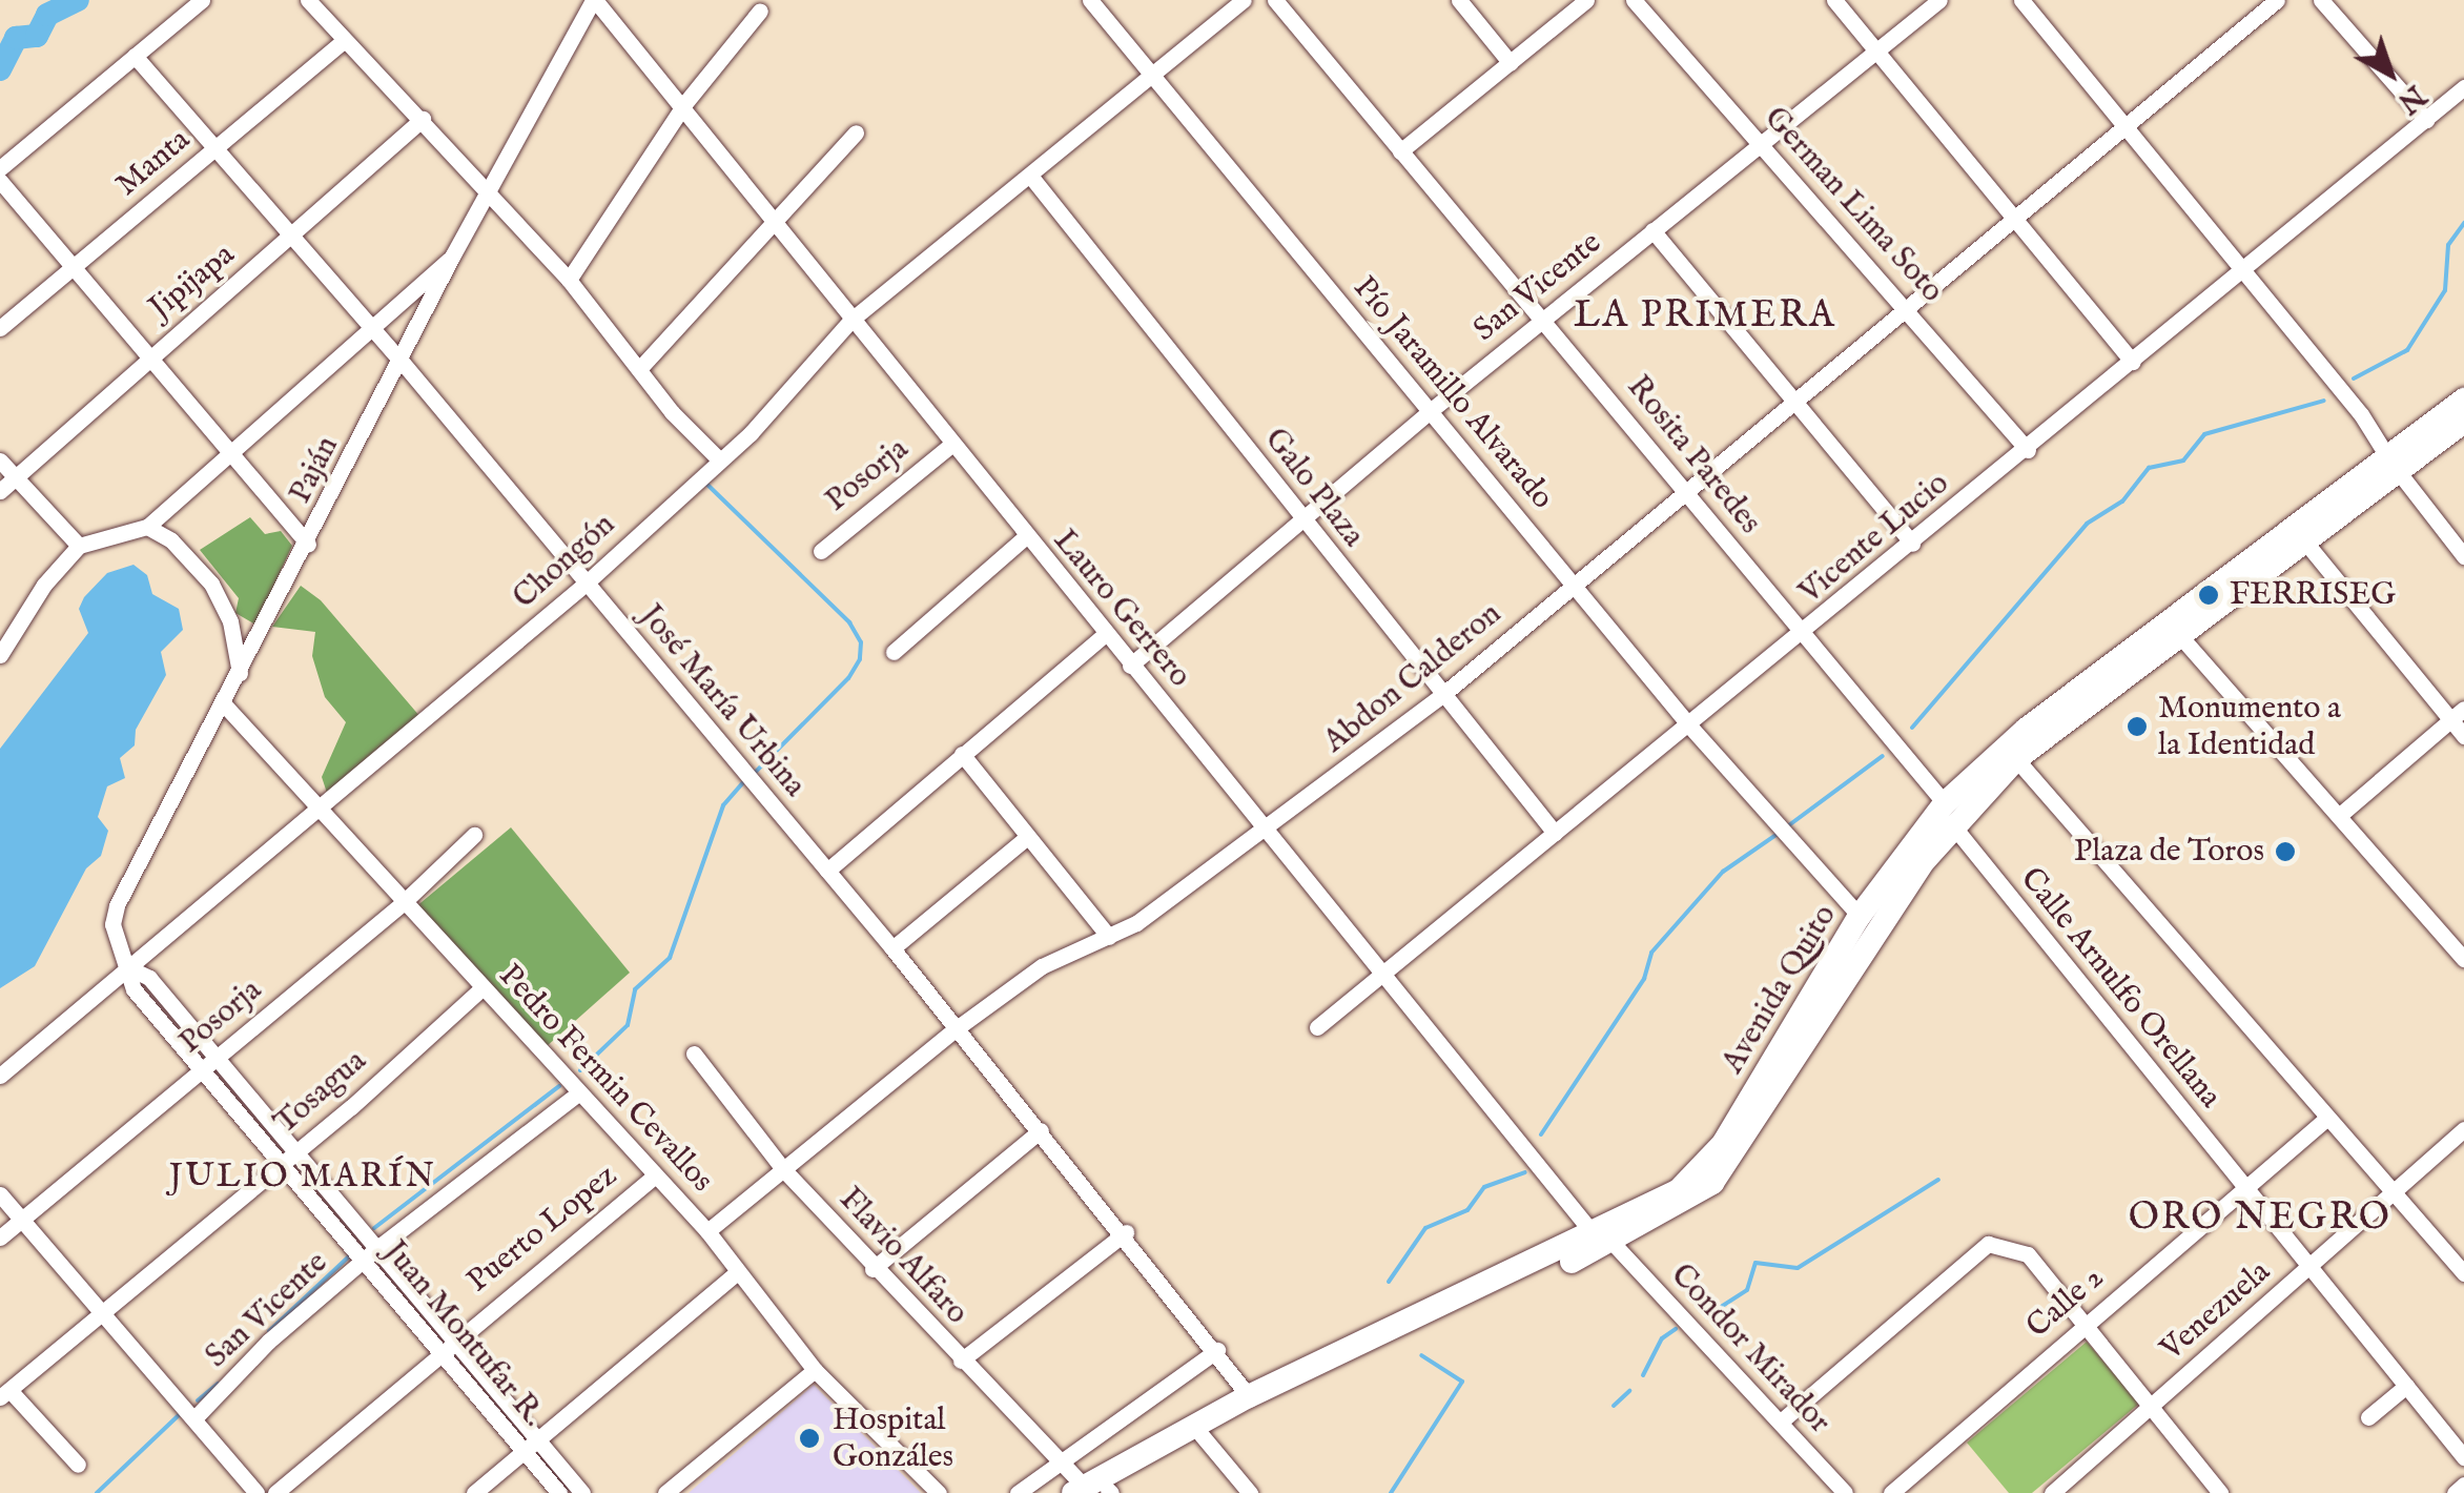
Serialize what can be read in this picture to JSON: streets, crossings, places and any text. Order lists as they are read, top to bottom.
{
  "streets": {
    "highway": ["Avenida Quito"],
    "street": [
      "Manta",
      "German Lima Soto",
      "Jipijapa",
      "San Vicente",
      "Pío Jaramillo Alvarado",
      "Rosita Paredes",
      "Paján",
      "Posorja",
      "Galo Plaza",
      "Vicente Lucio",
      "Chongón",
      "Lauro Gerrero",
      "Abdon Calderon",
      "José María Urbina",
      "Calle Arnulfo Orellana",
      "Pedro Fermin Cevallos",
      "Tosagua",
      "Puerto Lopez",
      "Flavio Alfaro",
      "Calle 2",
      "Venezuela",
      "Juan Montufar R.",
      "Condor Mirador"
    ]
  },
  "crossings": [
    ["Manta", "José María Urbina"],
    ["German Lima Soto", "San Vicente"],
    ["German Lima Soto", "Vicente Lucio"],
    ["German Lima Soto", "Abdon Calderon"],
    ["Jipijapa", "José María Urbina"],
    ["San Vicente", "Pío Jaramillo Alvarado"],
    ["San Vicente", "Rosita Paredes"],
    ["San Vicente", "Galo Plaza"],
    ["San Vicente", "Lauro Gerrero"],
    ["San Vicente", "Pedro Fermin Cevallos"],
    ["San Vicente", "Juan Montufar R."],
    ["Pío Jaramillo Alvarado", "Vicente Lucio"],
    ["Pío Jaramillo Alvarado", "Chongón"],
    ["Pío Jaramillo Alvarado", "Abdon Calderon"],
    ["Pío Jaramillo Alvarado", "Avenida Quito"],
    ["Rosita Paredes", "Vicente Lucio"],
    ["Rosita Paredes", "Abdon Calderon"],
    ["Rosita Paredes", "Calle Arnulfo Orellana"],
    ["Rosita Paredes", "Avenida Quito"],
    ["Paján", "Chongón"],
    ["Paján", "Lauro Gerrero"],
    ["Paján", "José María Urbina"],
    ["Paján", "Pedro Fermin Cevallos"],
    ["Paján", "Juan Montufar R."],
    ["Posorja", "Lauro Gerrero"],
    ["Posorja", "Pedro Fermin Cevallos"],
    ["Posorja", "Juan Montufar R."],
    ["Galo Plaza", "Vicente Lucio"],
    ["Galo Plaza", "Chongón"],
    ["Galo Plaza", "Abdon Calderon"],
    ["Vicente Lucio", "Lauro Gerrero"],
    ["Chongón", "Lauro Gerrero"],
    ["Chongón", "José María Urbina"],
    ["Chongón", "Pedro Fermin Cevallos"],
    ["Chongón", "Juan Montufar R."],
    ["Lauro Gerrero", "Abdon Calderon"],
    ["Lauro Gerrero", "Avenida Quito"],
    ["Lauro Gerrero", "Condor Mirador"],
    ["Abdon Calderon", "José María Urbina"],
    ["Abdon Calderon", "Pedro Fermin Cevallos"],
    ["Abdon Calderon", "Flavio Alfaro"],
    ["José María Urbina", "Avenida Quito"],
    ["Calle Arnulfo Orellana", "Avenida Quito"],
    ["Calle Arnulfo Orellana", "Calle 2"],
    ["Calle Arnulfo Orellana", "Venezuela"],
    ["Avenida Quito", "Flavio Alfaro"],
    ["Avenida Quito", "Condor Mirador"],
    ["Pedro Fermin Cevallos", "Tosagua"],
    ["Pedro Fermin Cevallos", "Puerto Lopez"],
    ["Tosagua", "Juan Montufar R."],
    ["Puerto Lopez", "Juan Montufar R."]
  ],
  "districts": ["LA PRIMERA", "JULIO MARÍN", "ORO NEGRO"],
  "places": [
    "FERRISEG",
    "Monumento a la Identidad",
    "Plaza de Toros",
    "Hospital Gonzáles"
  ],
  "north": "bottom right"
}
